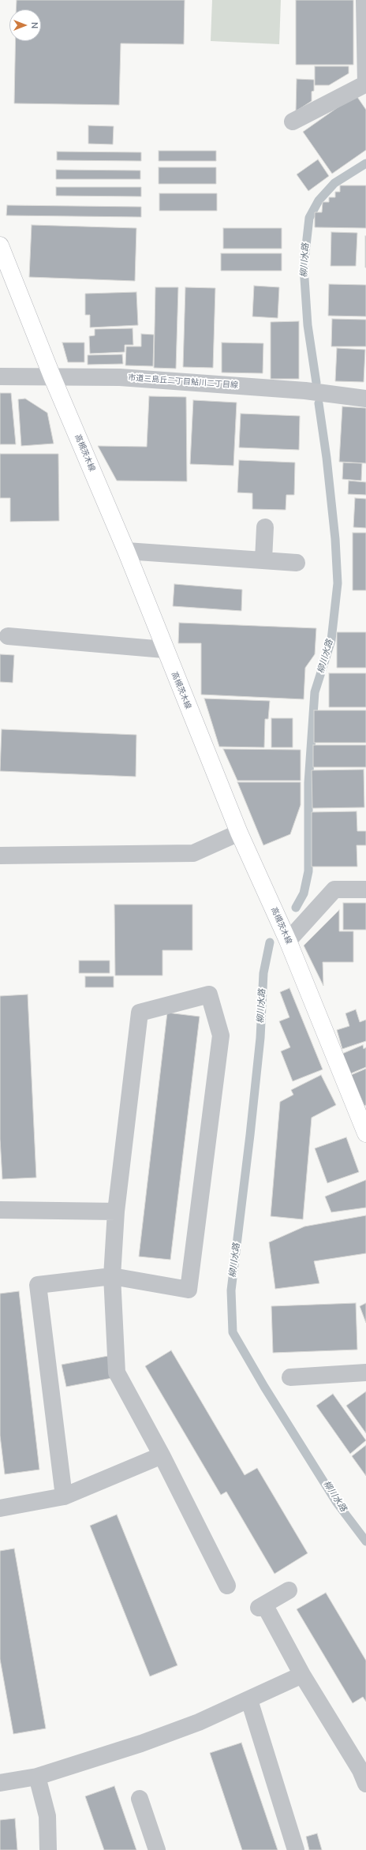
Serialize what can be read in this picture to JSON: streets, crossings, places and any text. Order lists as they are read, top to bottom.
{
  "streets": {
    "main road": ["高槻茨木線"],
    "street": ["市道三島丘二丁目鮎川二丁目線"]
  },
  "crossings": [
    ["市道三島丘二丁目鮎川二丁目線", "高槻茨木線"]
  ],
  "water": ["柳川水路"],
  "north": "right"
}
